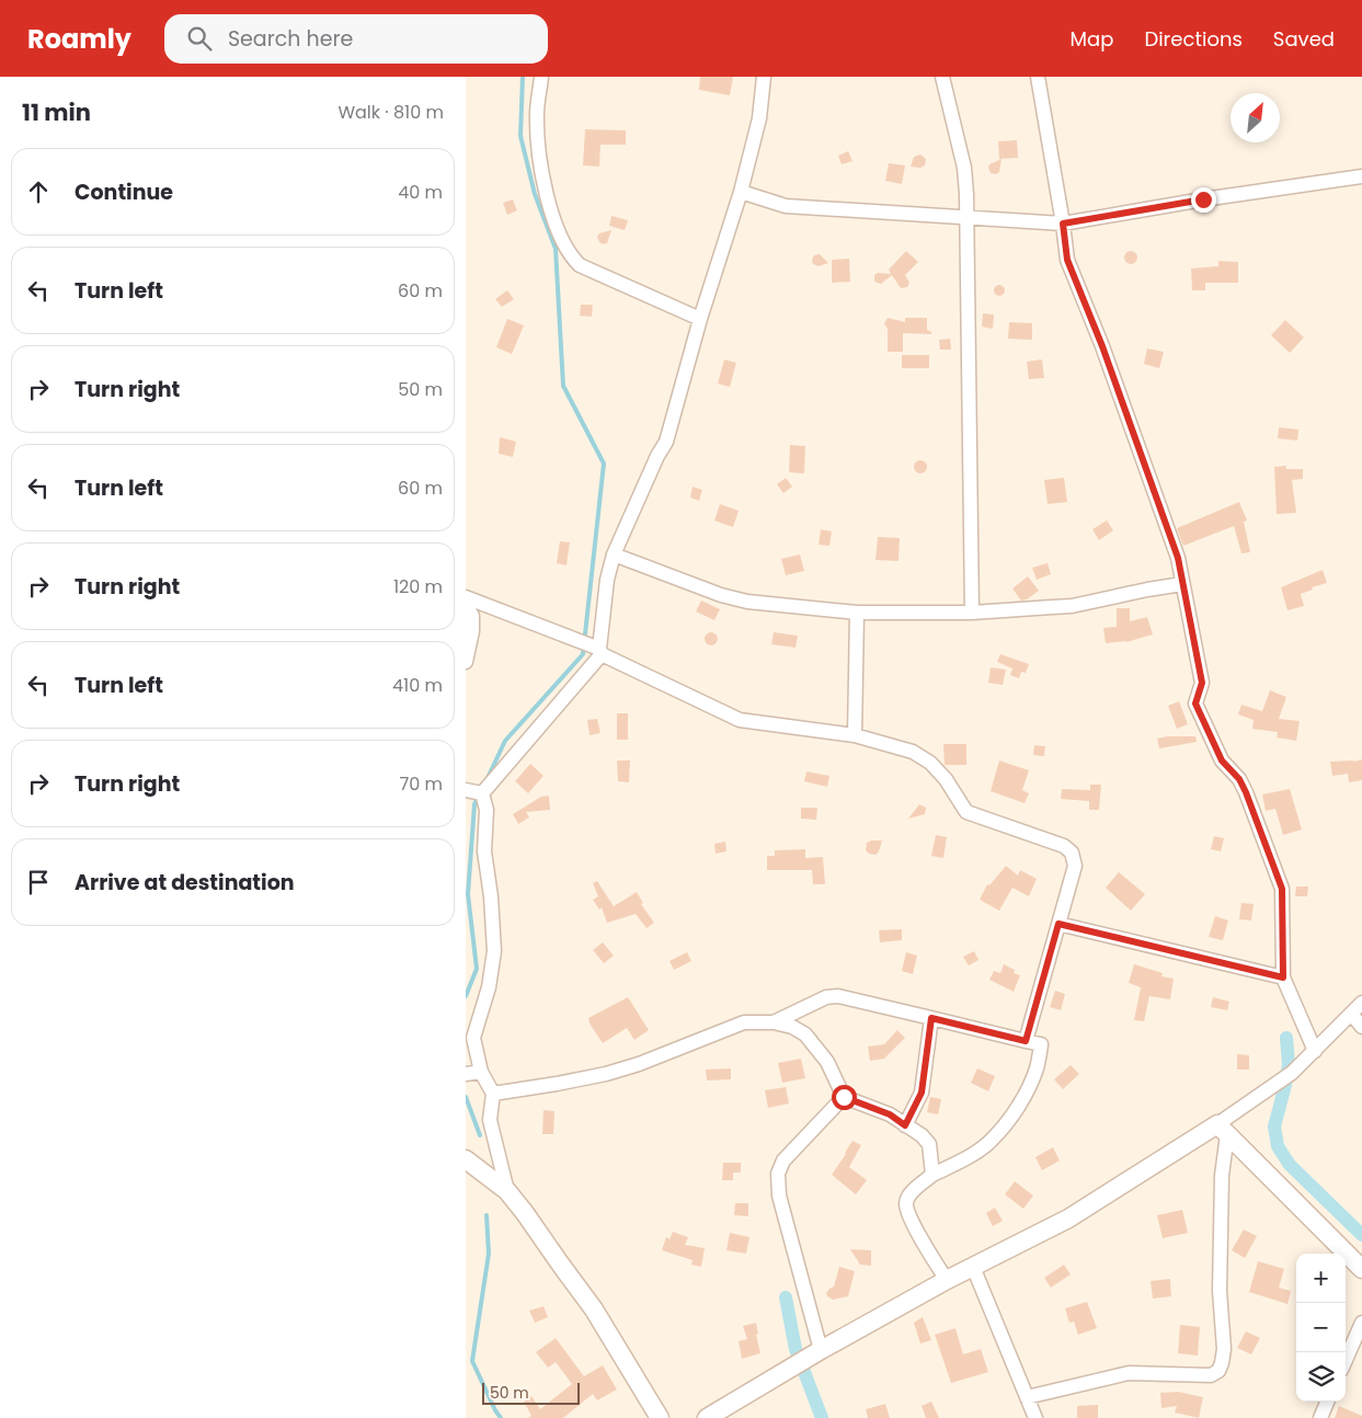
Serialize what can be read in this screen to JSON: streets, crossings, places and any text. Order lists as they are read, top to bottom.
{
  "scale_bar": "50 m",
  "north": "top right",
  "page": {
    "header": "Roamly",
    "search": "Search here",
    "nav": ["Map", "Directions", "Saved"],
    "heading": ["11 min", "Walk · 810 m"],
    "list": [
      ["Continue", "40 m"],
      ["Turn left", "60 m"],
      ["Turn right", "50 m"],
      ["Turn left", "60 m"],
      ["Turn right", "120 m"],
      ["Turn left", "410 m"],
      ["Turn right", "70 m"],
      "Arrive at destination"
    ],
    "map_buttons": ["+", "−"],
    "scale": "50 m"
  }
}
